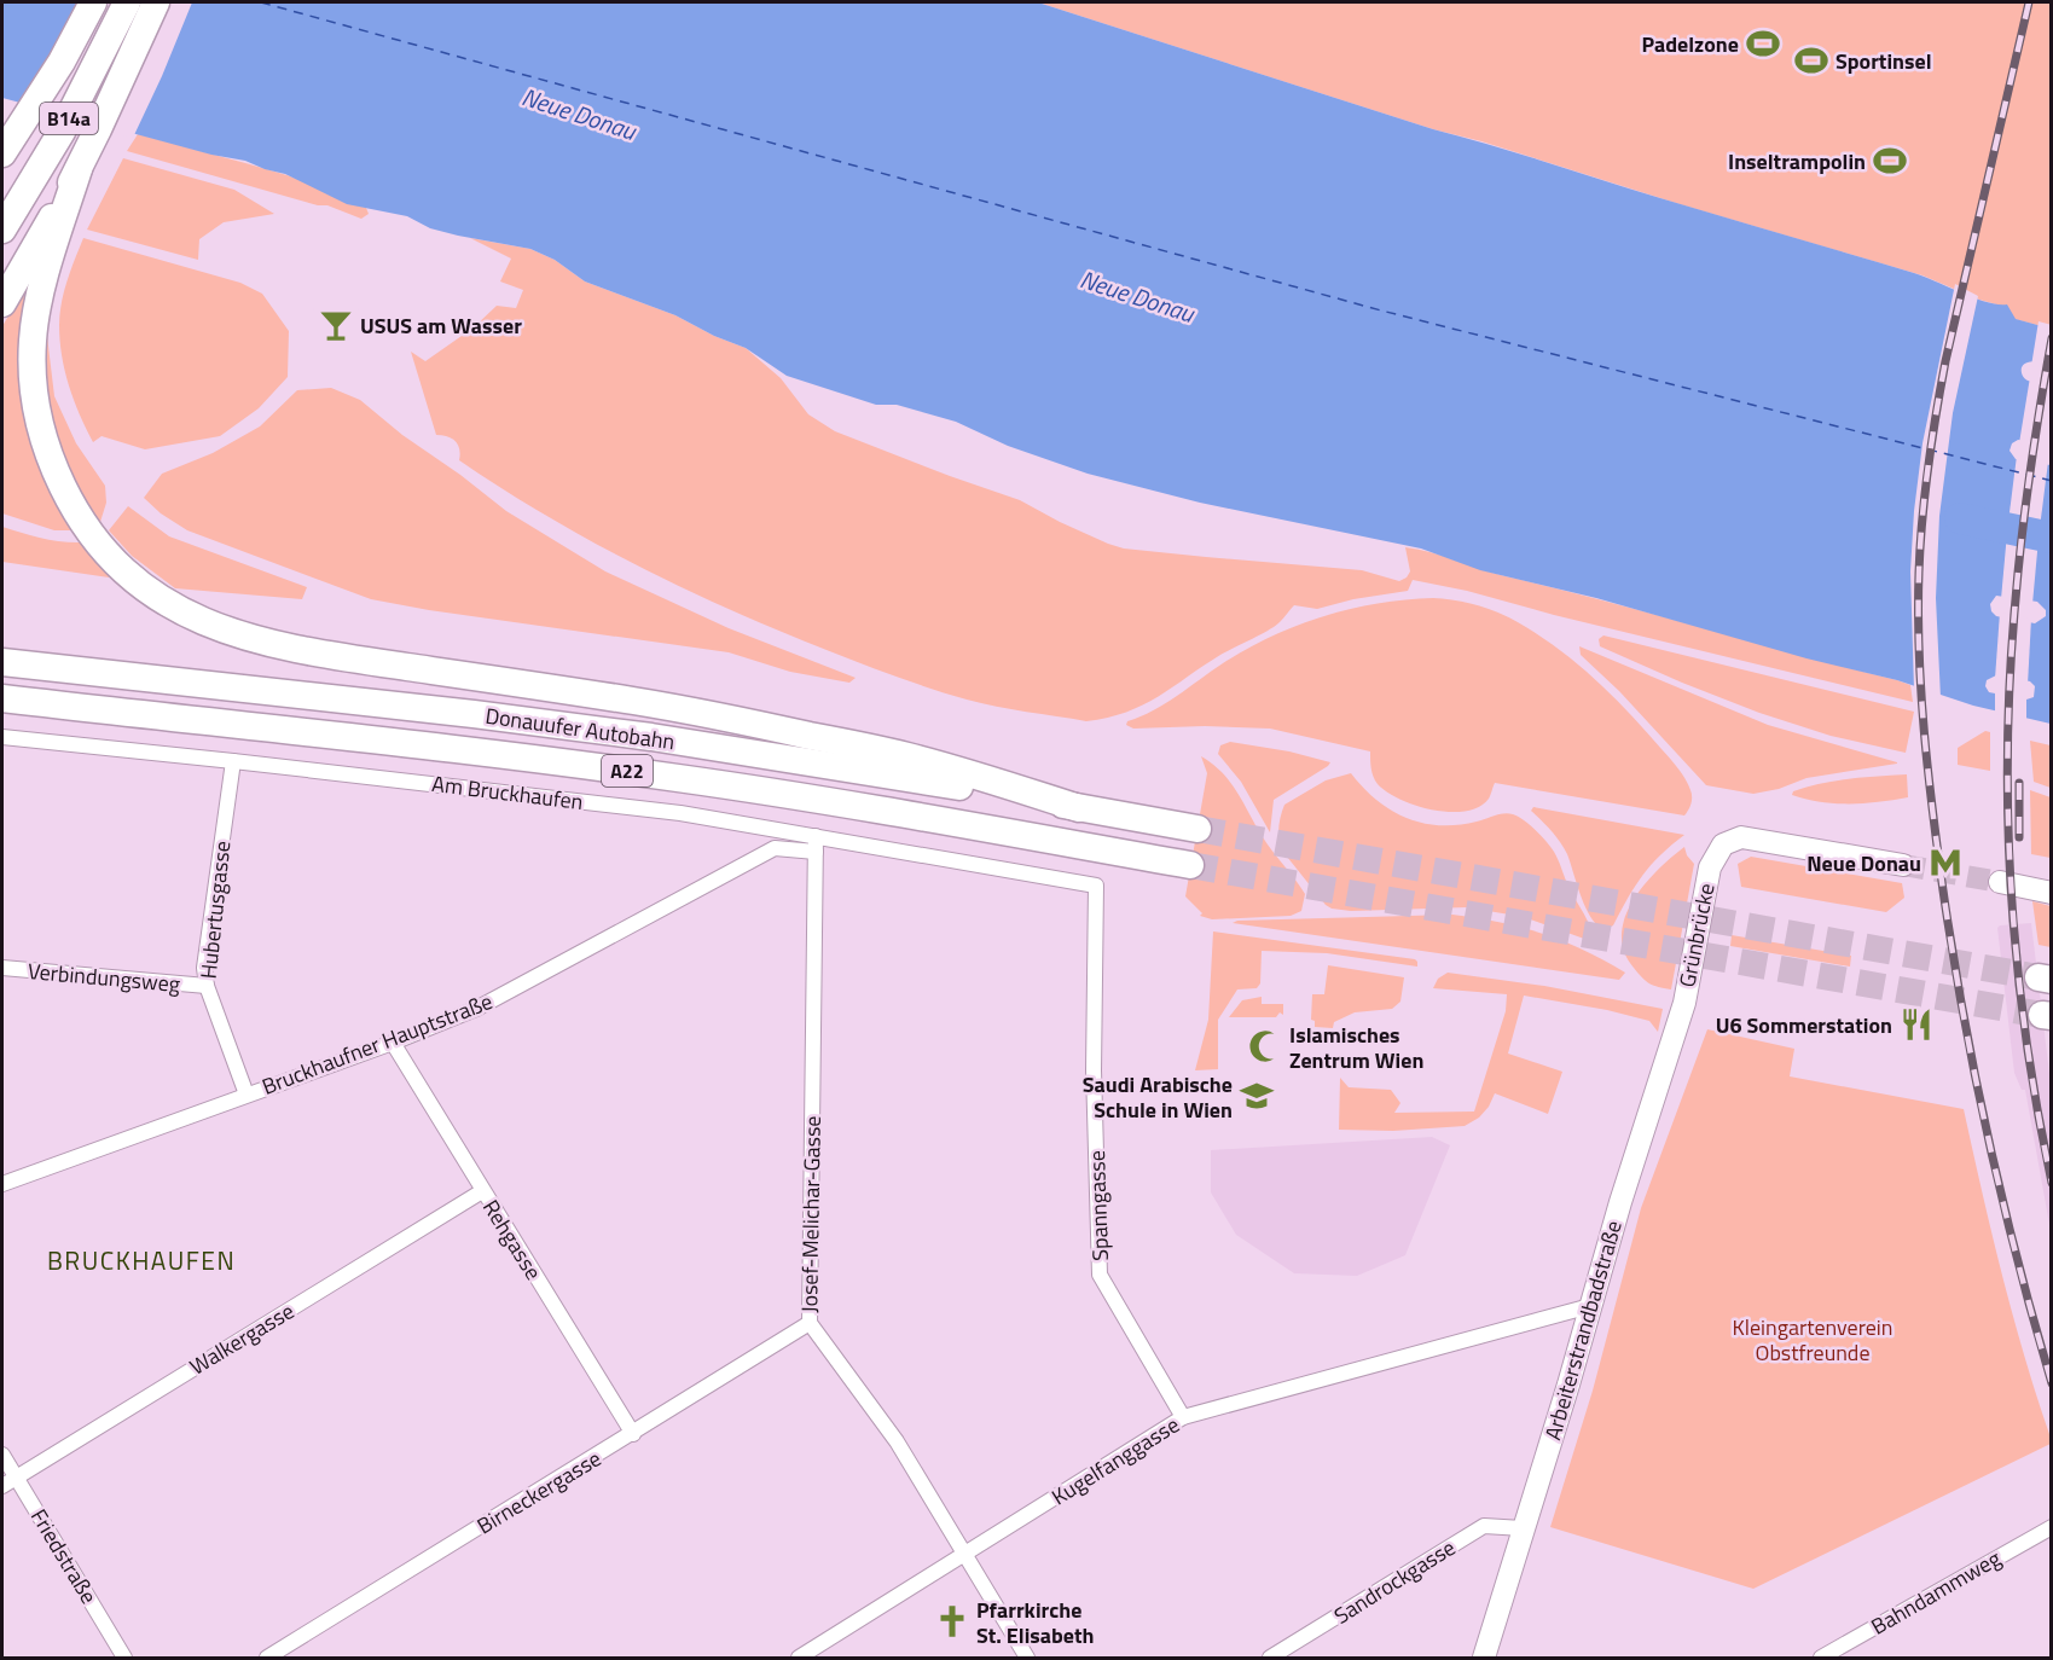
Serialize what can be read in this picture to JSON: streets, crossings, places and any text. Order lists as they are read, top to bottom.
{
  "streets": {
    "highway": ["B14a", "Donauufer Autobahn", "A22"],
    "street": [
      "Am Bruckhaufen",
      "Hubertusgasse",
      "Grünbrücke",
      "Verbindungsweg",
      "Bruckhaufner Hauptstraße",
      "Spanngasse",
      "Josef-Melichar-Gasse",
      "Rehgasse",
      "Arbeiterstrandbadstraße",
      "Walkergasse",
      "Kugelfanggasse",
      "Birneckergasse",
      "Friedstraße",
      "Sandrockgasse",
      "Bahndammweg"
    ]
  },
  "crossings": [
    ["Am Bruckhaufen", "Hubertusgasse"],
    ["Am Bruckhaufen", "Spanngasse"],
    ["Am Bruckhaufen", "Josef-Melichar-Gasse"],
    ["Hubertusgasse", "Verbindungsweg"],
    ["Hubertusgasse", "Bruckhaufner Hauptstraße"],
    ["Grünbrücke", "Arbeiterstrandbadstraße"],
    ["Bruckhaufner Hauptstraße", "Rehgasse"],
    ["Spanngasse", "Kugelfanggasse"],
    ["Josef-Melichar-Gasse", "Kugelfanggasse"],
    ["Josef-Melichar-Gasse", "Birneckergasse"],
    ["Rehgasse", "Walkergasse"],
    ["Rehgasse", "Birneckergasse"],
    ["Arbeiterstrandbadstraße", "Kugelfanggasse"],
    ["Arbeiterstrandbadstraße", "Sandrockgasse"],
    ["Walkergasse", "Friedstraße"]
  ],
  "districts": ["BRUCKHAUFEN"],
  "water": ["Neue Donau"],
  "parks": ["Kleingartenverein Obstfreunde"],
  "places": {
    "sports": ["Padelzone", "Sportinsel", "Inseltrampolin"],
    "bar": ["USUS am Wasser"],
    "metro station": ["Neue Donau"],
    "restaurant": ["U6 Sommerstation"],
    "mosque": ["Islamisches Zentrum Wien"],
    "school or university": ["Saudi Arabische Schule in Wien"],
    "church": ["Pfarrkirche St. Elisabeth"]
  }
}
